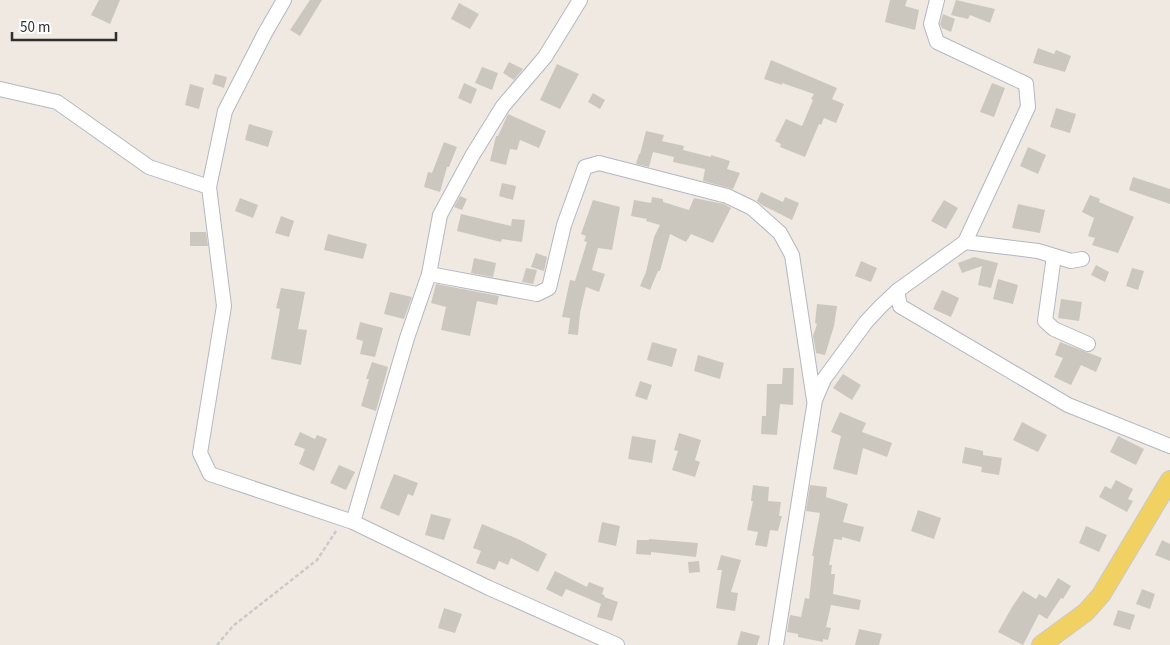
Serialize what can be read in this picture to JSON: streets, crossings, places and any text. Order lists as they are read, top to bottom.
{
  "scale_bar": "50 m"
}
